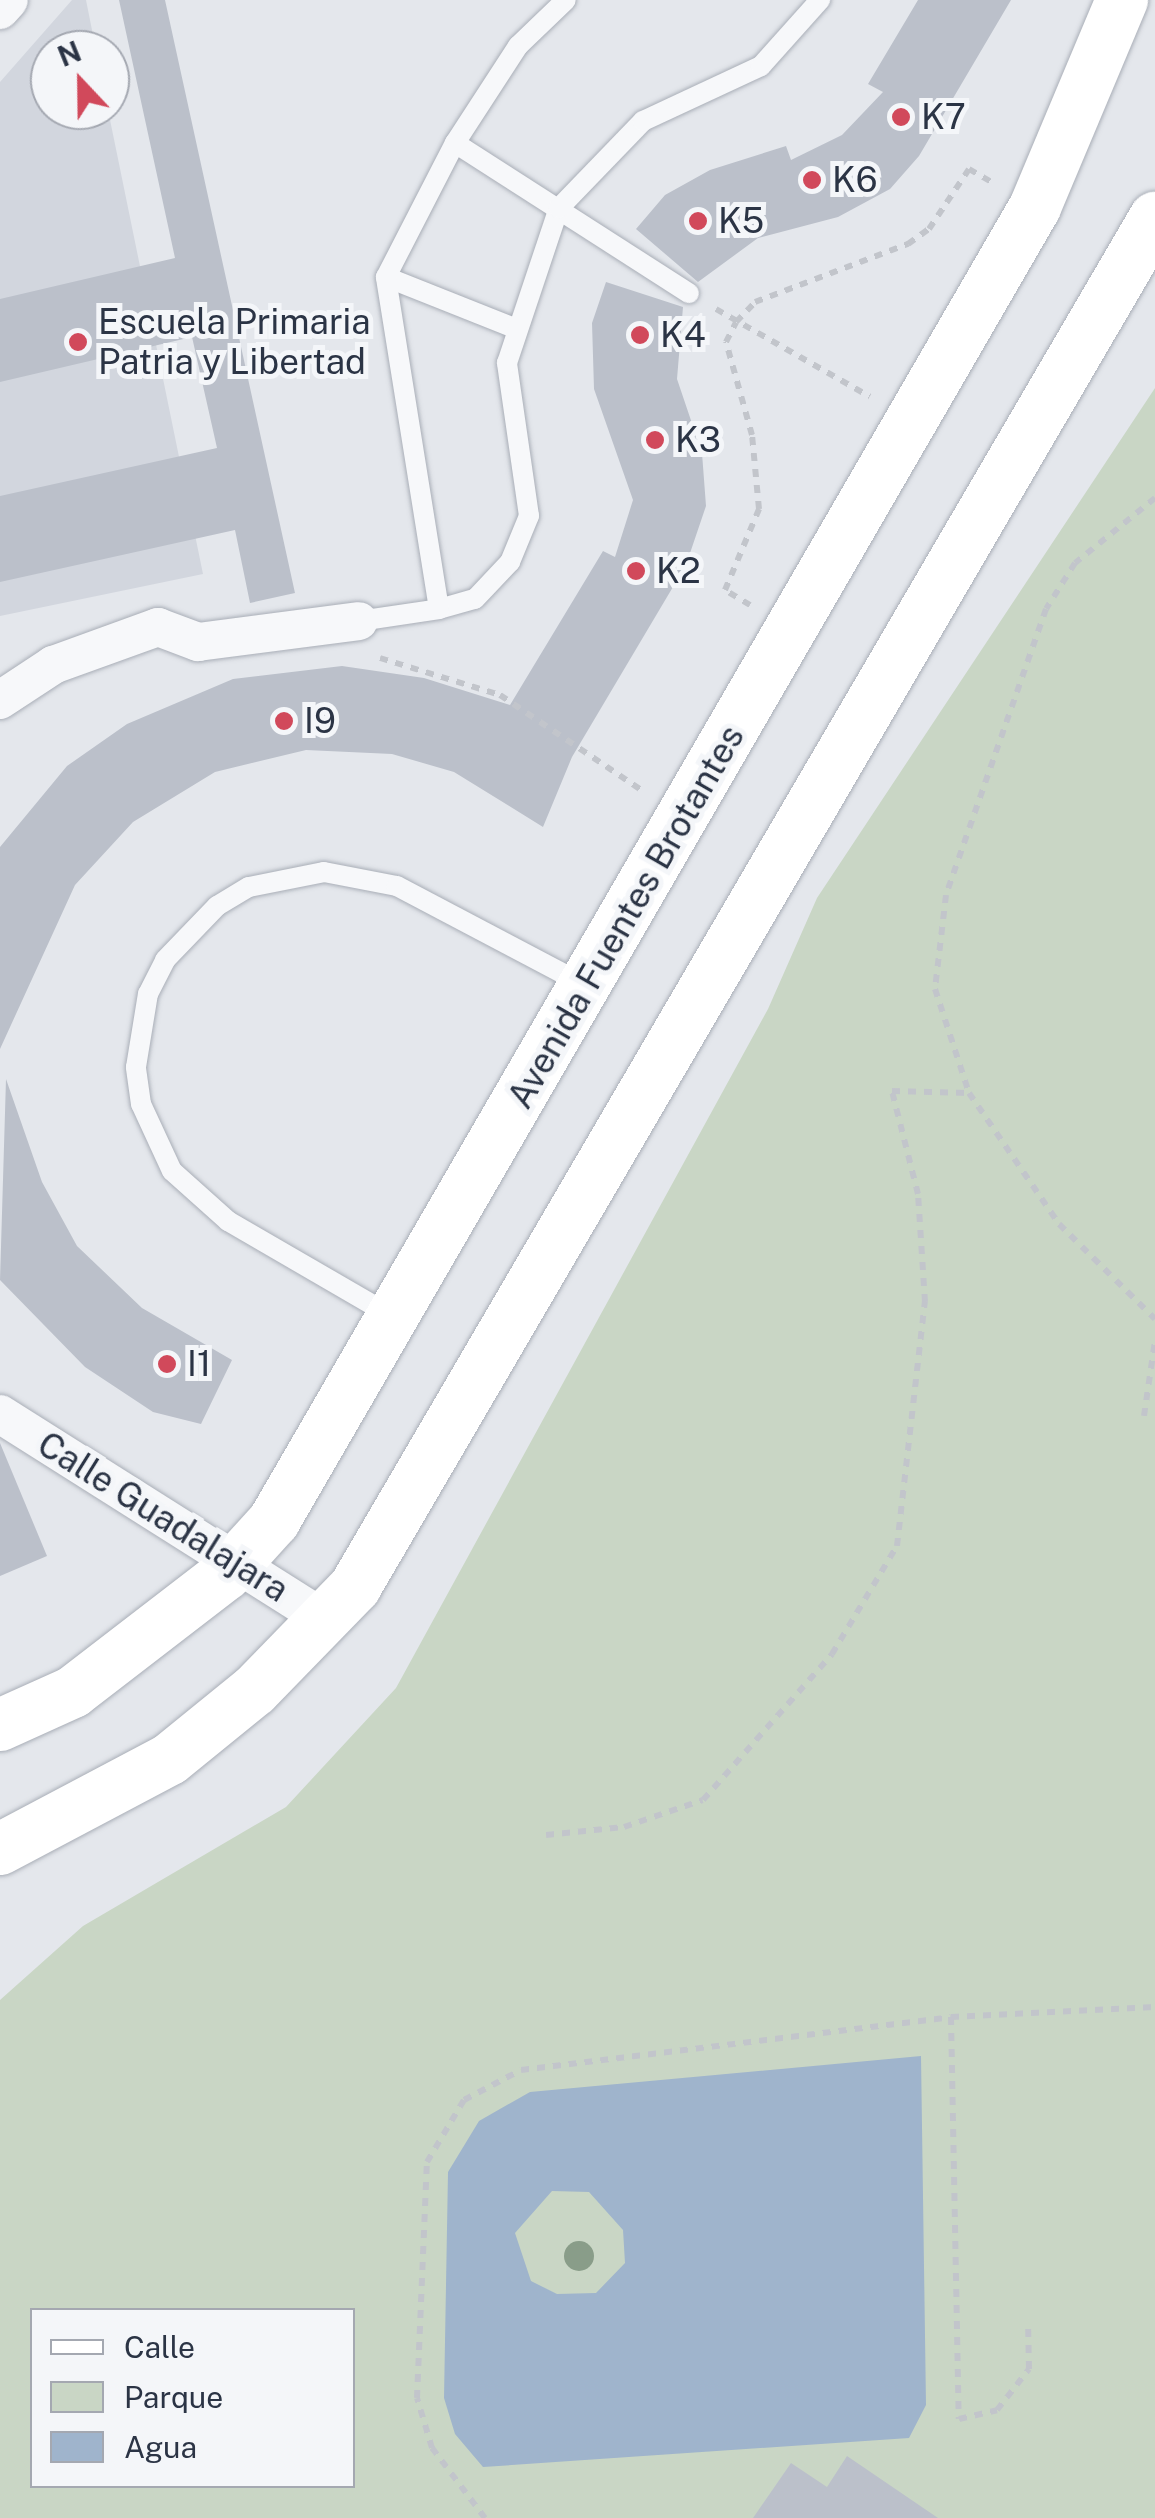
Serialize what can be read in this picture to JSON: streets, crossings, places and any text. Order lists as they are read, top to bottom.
{
  "streets": {
    "street": ["Avenida Fuentes Brotantes", "Calle Guadalajara"]
  },
  "crossings": [
    ["Avenida Fuentes Brotantes", "Calle Guadalajara"]
  ],
  "places": [
    "K7",
    "K6",
    "K5",
    "K4",
    "Escuela Primaria Patria y Libertad",
    "K3",
    "K2",
    "I9",
    "I1"
  ],
  "legend": ["Calle", "Parque", "Agua"],
  "north": "top"
}
